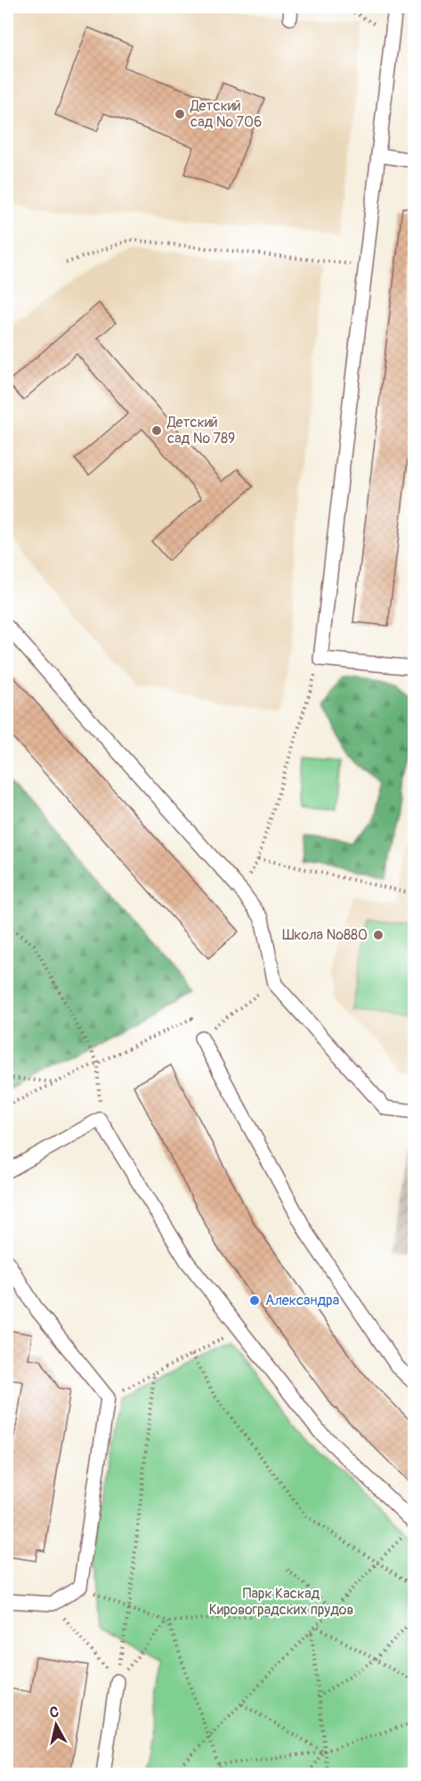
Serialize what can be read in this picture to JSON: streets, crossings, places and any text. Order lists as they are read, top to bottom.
{
  "parks": ["Парк Каскад Кировоградских прудов"],
  "places": [
    "Детский сад № 706",
    "Детский сад № 789",
    "Школа №880",
    "Александра"
  ],
  "north": "top"
}
